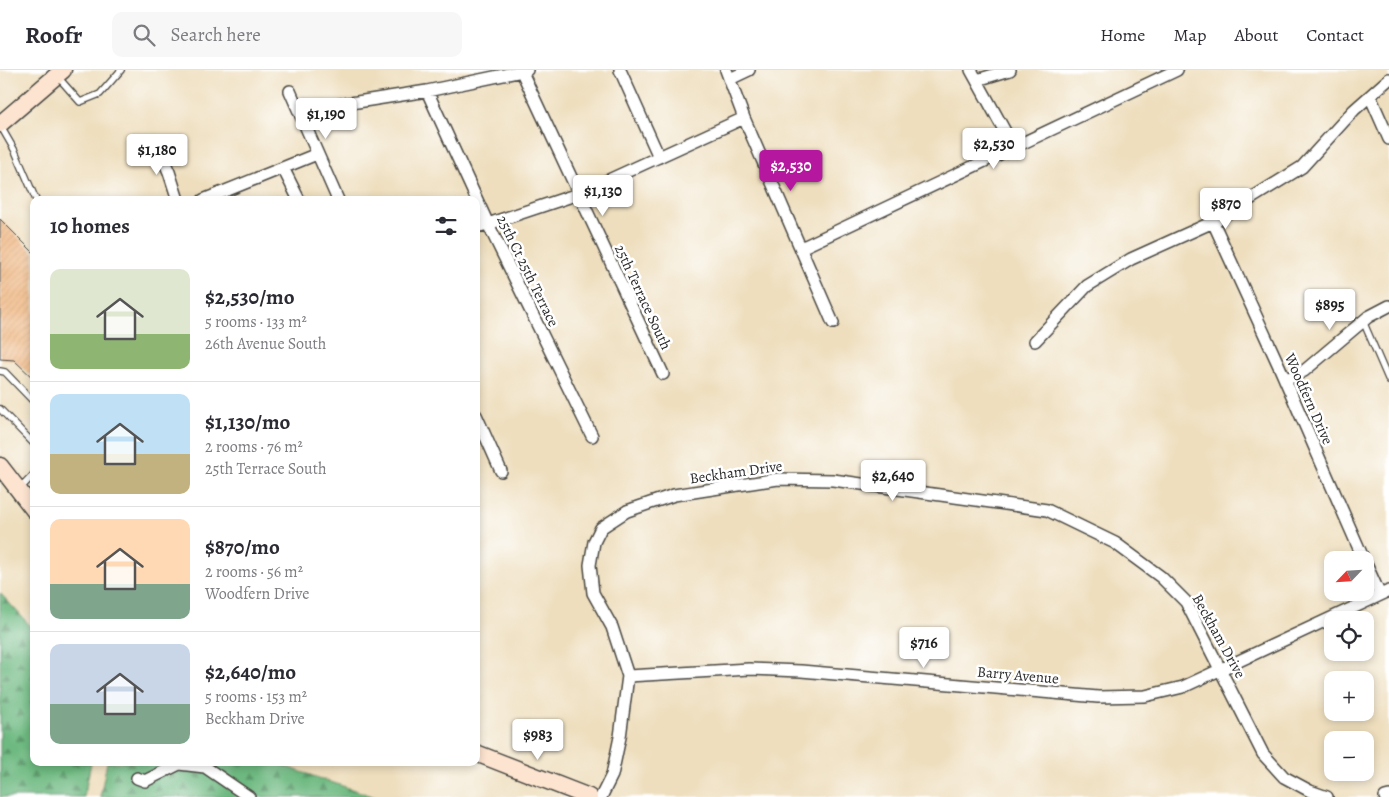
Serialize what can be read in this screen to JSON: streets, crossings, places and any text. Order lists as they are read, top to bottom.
{
  "streets": {
    "street": [
      "25th Ct 25th Terrace",
      "25th Terrace South",
      "Woodfern Drive",
      "Beckham Drive",
      "Barry Avenue"
    ]
  },
  "crossings": [
    ["Woodfern Drive", "Barry Avenue"],
    ["Beckham Drive", "Barry Avenue"]
  ],
  "north": "bottom left",
  "page": {
    "header": "Roofr",
    "search": "Search here",
    "nav": [
      "Home",
      "Map",
      "About",
      "Contact"
    ],
    "price": [
      "$1,190",
      "$2,530",
      "$1,180",
      "$2,530",
      "$1,130",
      "$870",
      "$895",
      "$2,640",
      "$716",
      "$983"
    ],
    "heading": "10 homes",
    "list": [
      {
        "name": "$2,530/mo",
        "note": "5 rooms · 133 m² · 26th Avenue South"
      },
      {
        "name": "$1,130/mo",
        "note": "2 rooms · 76 m² · 25th Terrace South"
      },
      {
        "name": "$870/mo",
        "note": "2 rooms · 56 m² · Woodfern Drive"
      },
      {
        "name": "$2,640/mo",
        "note": "5 rooms · 153 m² · Beckham Drive"
      }
    ],
    "map_buttons": ["+", "−"]
  }
}
